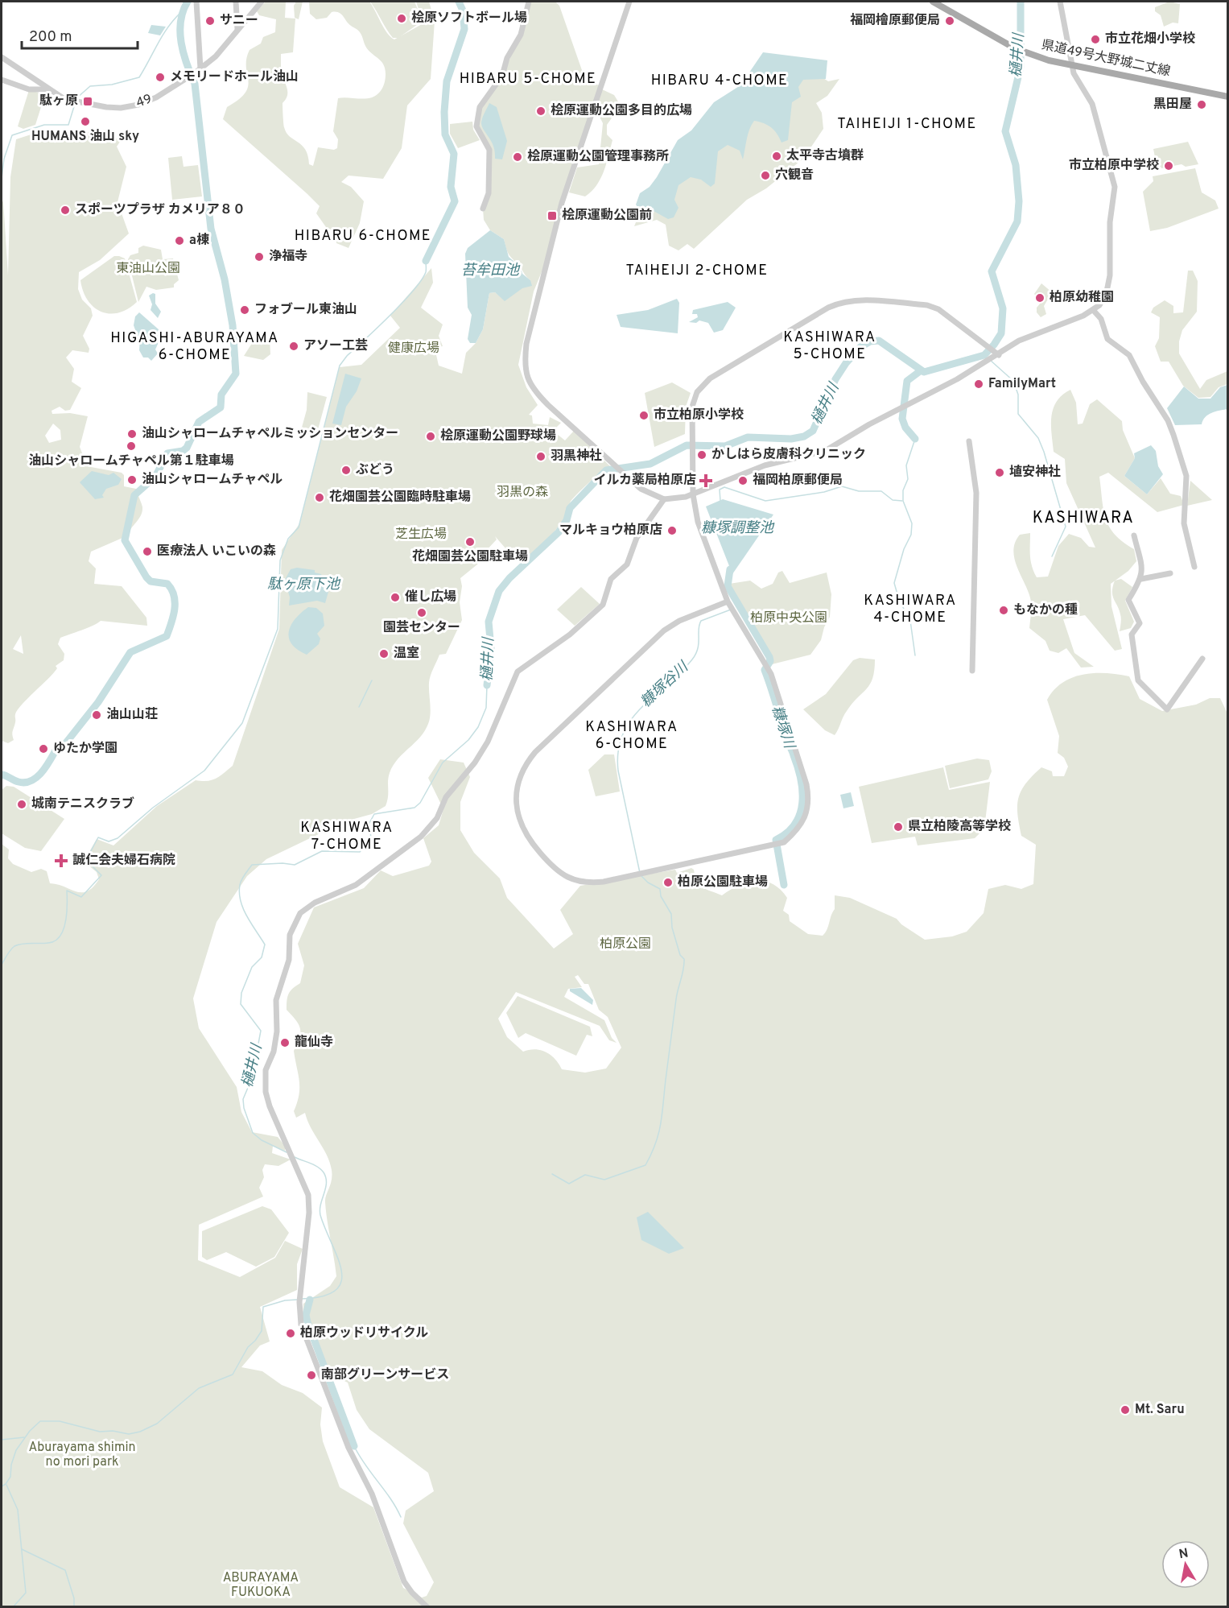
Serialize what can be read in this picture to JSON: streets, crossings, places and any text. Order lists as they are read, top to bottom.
{
  "streets": {
    "main road": ["県道49号大野城二丈線"],
    "street": ["49"]
  },
  "districts": [
    "HIBARU 5-CHOME",
    "HIBARU 4-CHOME",
    "TAIHEIJI 1-CHOME",
    "HIBARU 6-CHOME",
    "TAIHEIJI 2-CHOME",
    "KASHIWARA 5-CHOME",
    "HIGASHI-ABURAYAMA 6-CHOME",
    "KASHIWARA",
    "KASHIWARA 4-CHOME",
    "KASHIWARA 6-CHOME",
    "KASHIWARA 7-CHOME"
  ],
  "water": [
    "樋井川",
    "苔牟田池",
    "糠塚調整池",
    "駄ヶ原下池",
    "糠塚谷川",
    "糠塚川"
  ],
  "parks": [
    "東油山公園",
    "健康広場",
    "羽黒の森",
    "芝生広場",
    "柏原中央公園",
    "柏原公園",
    "Aburayama shimin no mori park",
    "ABURAYAMA FUKUOKA"
  ],
  "places": {
    "other": [
      "桧原ソフトボール場",
      "サニー",
      "福岡檜原郵便局",
      "市立花畑小学校",
      "メモリードホール油山",
      "黒田屋",
      "桧原運動公園多目的広場",
      "HUMANS 油山 sky",
      "太平寺古墳群",
      "桧原運動公園管理事務所",
      "市立柏原中学校",
      "穴観音",
      "スポーツプラザ カメリア８０",
      "a棟",
      "浄福寺",
      "柏原幼稚園",
      "フォブール東油山",
      "アソー工芸",
      "FamilyMart",
      "市立柏原小学校",
      "油山シャロームチャペルミッションセンター",
      "桧原運動公園野球場",
      "油山シャロームチャペル第１駐車場",
      "かしはら皮膚科クリニック",
      "羽黒神社",
      "ぶどう",
      "埴安神社",
      "油山シャロームチャペル",
      "福岡柏原郵便局",
      "花畑園芸公園臨時駐車場",
      "マルキョウ柏原店",
      "花畑園芸公園駐車場",
      "医療法人 いこいの森",
      "催し広場",
      "もなかの種",
      "園芸センター",
      "温室",
      "油山山荘",
      "ゆたか学園",
      "城南テニスクラブ",
      "県立柏陵高等学校",
      "柏原公園駐車場",
      "龍仙寺",
      "柏原ウッドリサイクル",
      "南部グリーンサービス",
      "Mt. Saru"
    ],
    "transit": ["駄ヶ原", "桧原運動公園前"],
    "health": ["イルカ薬局柏原店", "誠仁会夫婦石病院"]
  },
  "scale_bar": "200 m",
  "north": "top"
}
